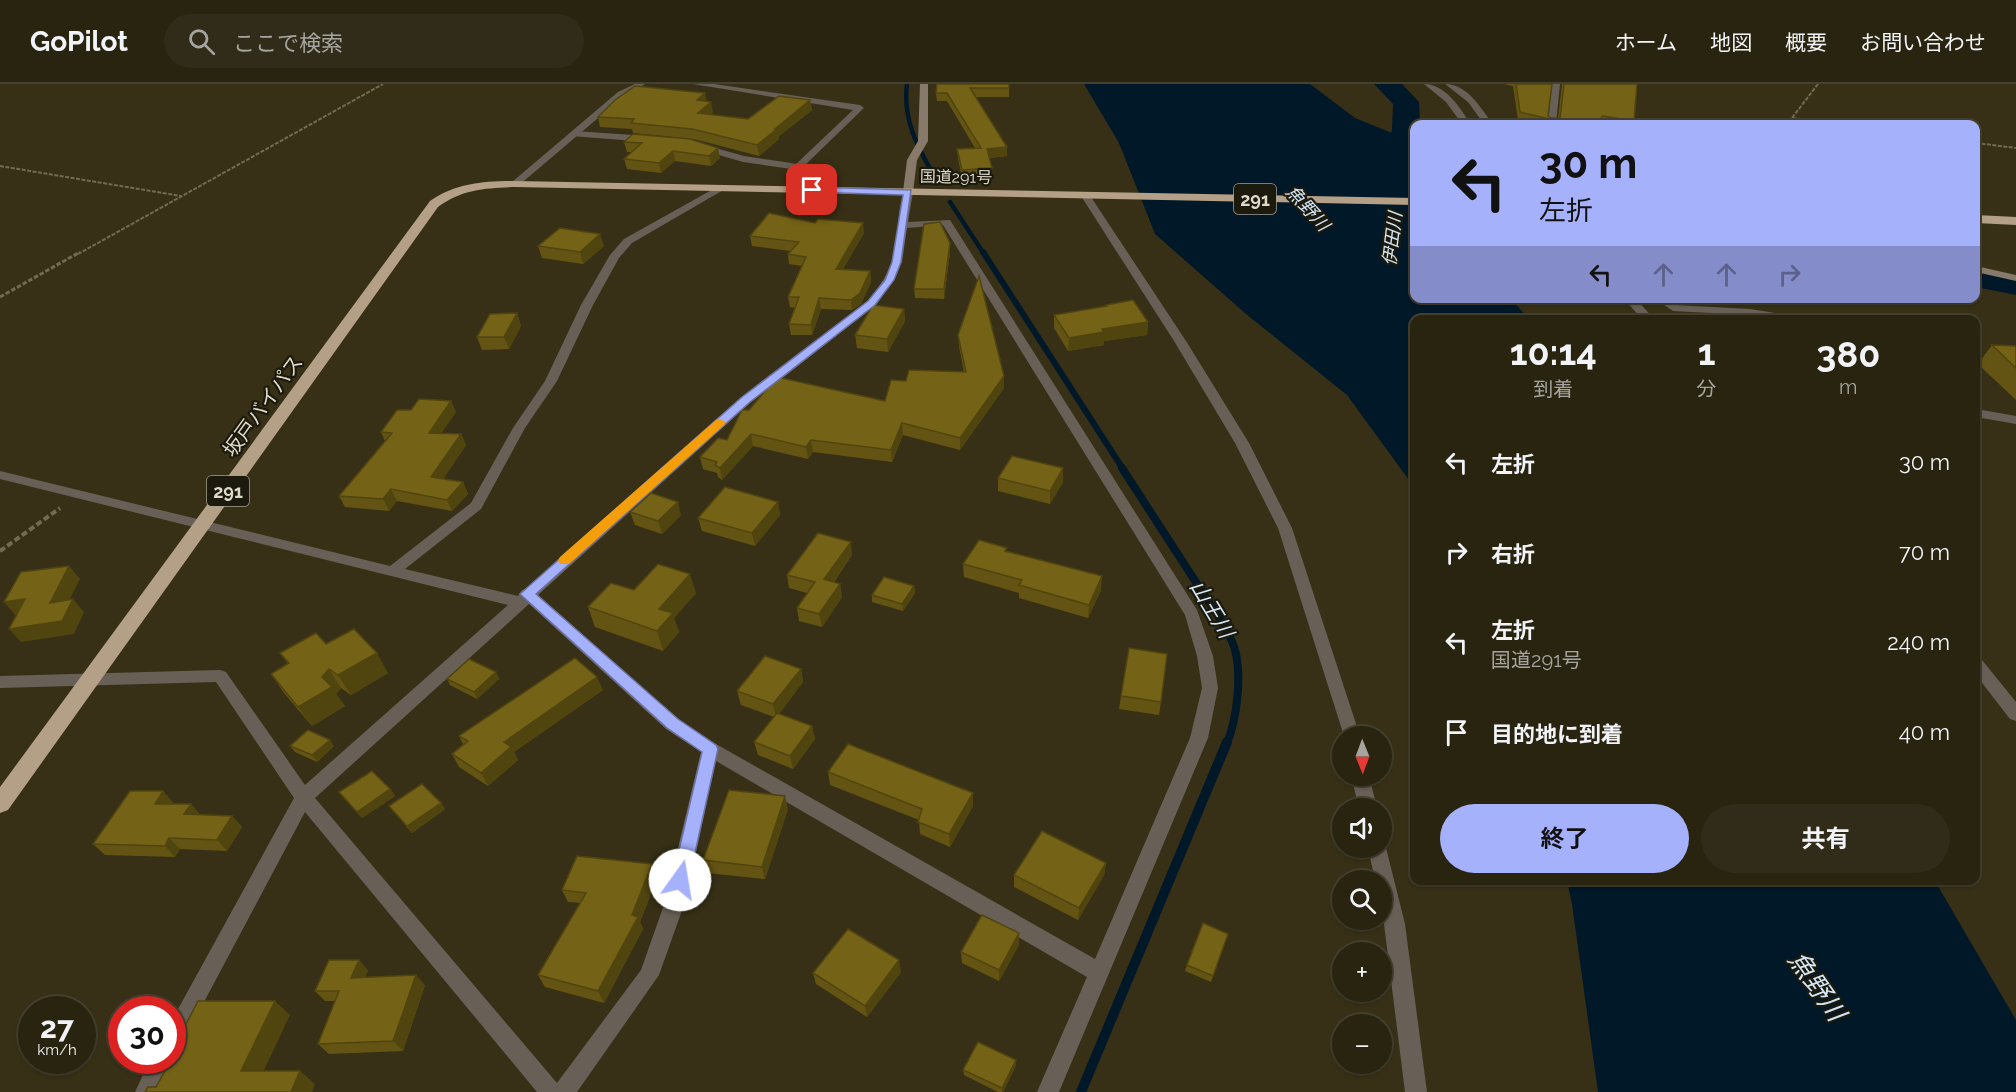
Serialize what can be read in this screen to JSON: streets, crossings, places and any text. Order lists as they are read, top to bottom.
{
  "streets": {
    "highway": ["国道291号", "291", "坂戸バイパス"]
  },
  "crossings": [
    ["国道291号", "坂戸バイパス"]
  ],
  "water": ["魚野川", "伊田川", "山王川"],
  "north": "bottom",
  "page": {
    "header": "GoPilot",
    "search": "ここで検索",
    "nav": [
      "ホーム",
      "地図",
      "概要",
      "お問い合わせ"
    ],
    "turn": ["30 m", "左折"],
    "eta": [
      "10:14",
      "到着",
      "1",
      "分",
      "380",
      "m"
    ],
    "list": [
      {
        "name": "左折",
        "value": "30 m"
      },
      {
        "name": "右折",
        "value": "70 m"
      },
      {
        "name": "左折",
        "note": "国道291号",
        "value": "240 m"
      },
      {
        "name": "目的地に到着",
        "value": "40 m"
      }
    ],
    "map_buttons": ["+", "−"],
    "buttons": ["終了", "共有"],
    "speed": "27 km/h",
    "limit": "30"
  }
}
